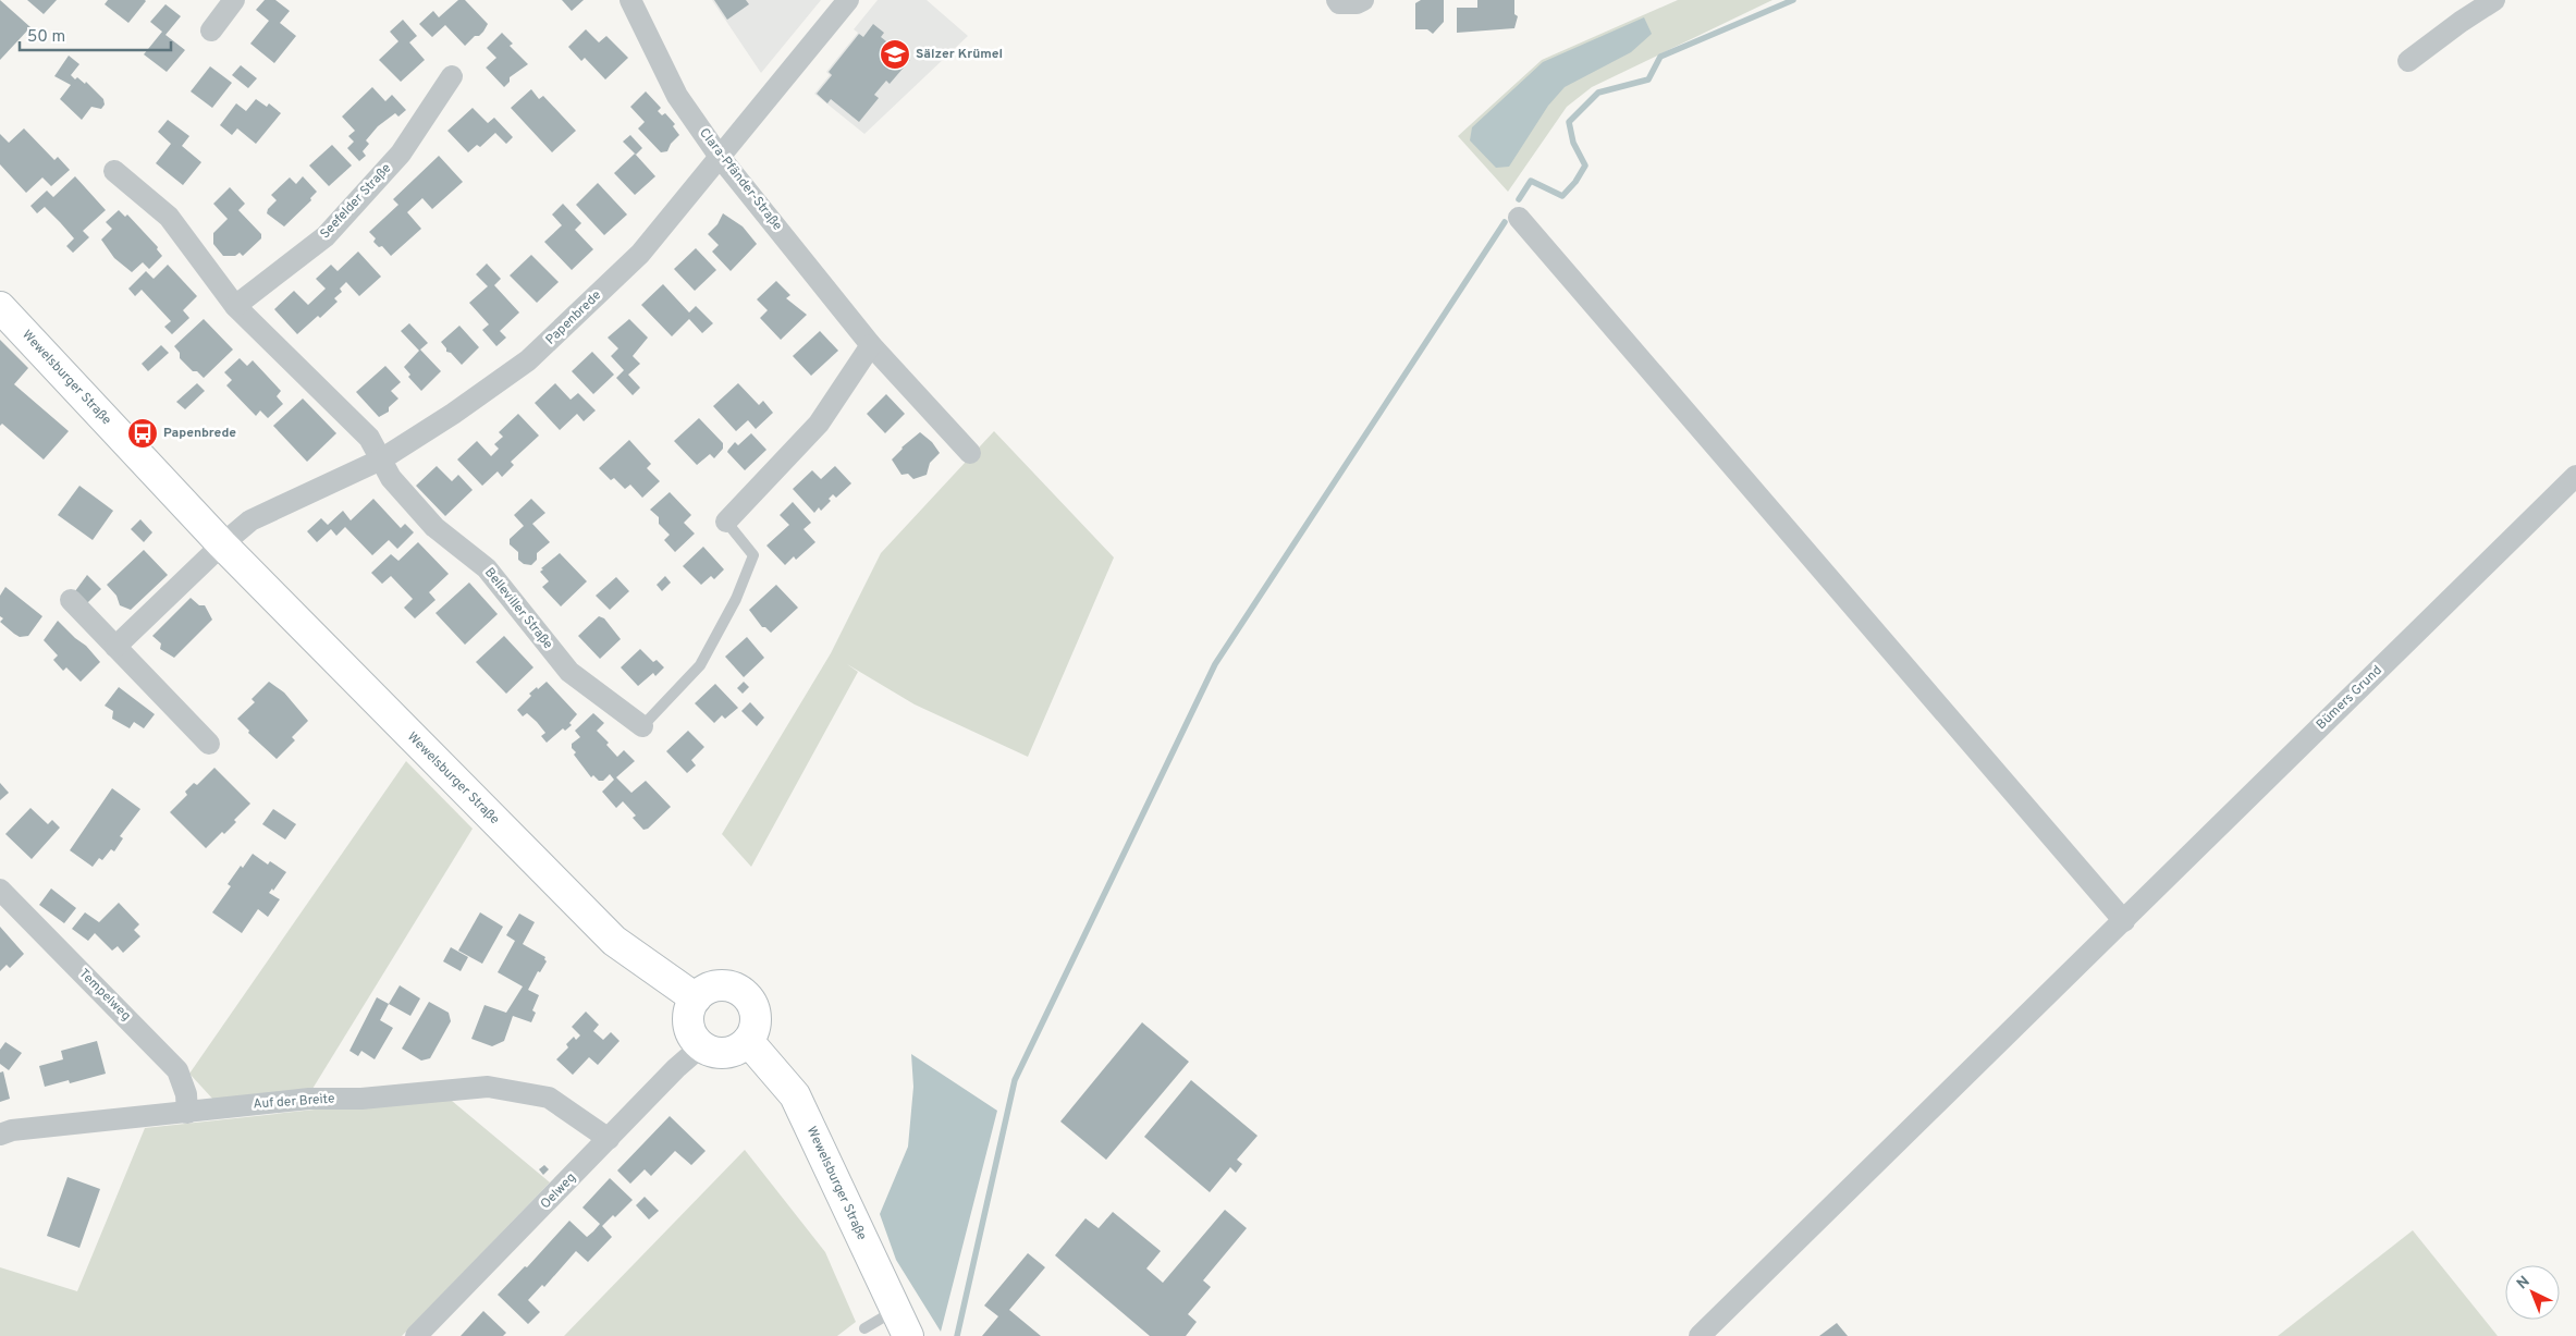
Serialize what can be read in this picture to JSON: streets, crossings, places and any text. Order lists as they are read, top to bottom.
{
  "streets": {
    "main road": ["Wewelsburger Straße"],
    "street": [
      "Clara-Pfänder-Straße",
      "Seefelder Straße",
      "Papenbrede",
      "Belleviller Straße",
      "Bümers Grund",
      "Tempelweg",
      "Auf der Breite",
      "Oelweg"
    ]
  },
  "crossings": [
    ["Clara-Pfänder-Straße", "Papenbrede"],
    ["Papenbrede", "Wewelsburger Straße"],
    ["Papenbrede", "Belleviller Straße"],
    ["Wewelsburger Straße", "Oelweg"],
    ["Tempelweg", "Auf der Breite"],
    ["Auf der Breite", "Oelweg"]
  ],
  "places": {
    "school or university": ["Sälzer Krümel"],
    "bus stop": ["Papenbrede"]
  },
  "scale_bar": "50 m",
  "north": "top left"
}
